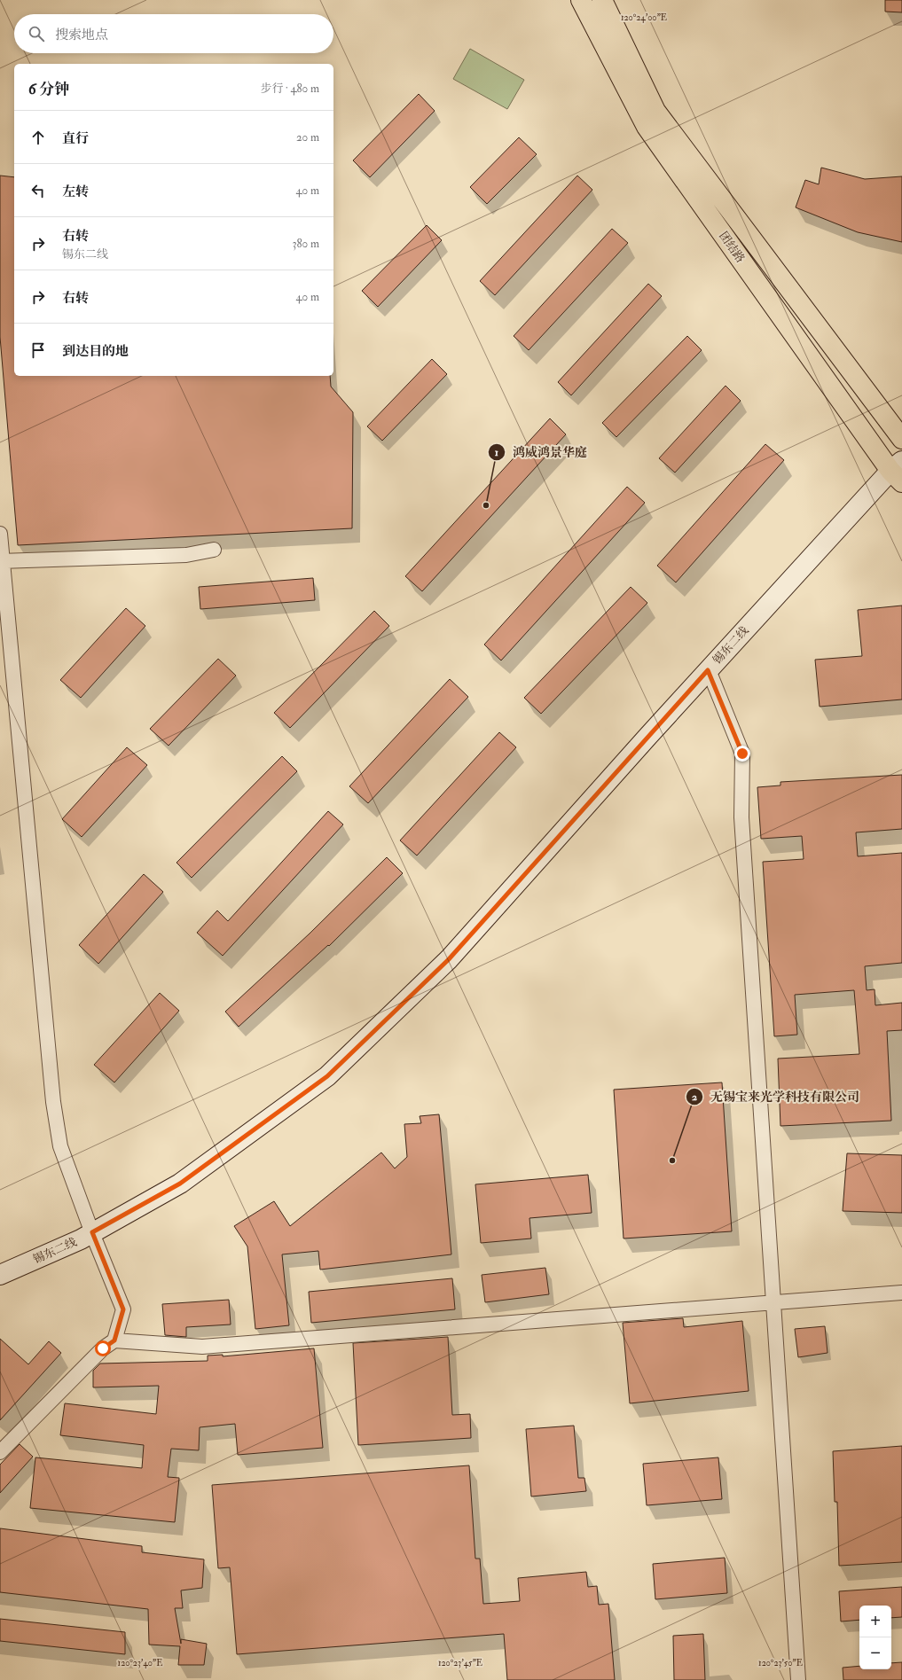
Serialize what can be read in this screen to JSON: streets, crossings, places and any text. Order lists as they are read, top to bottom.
{
  "streets": {
    "main road": ["团结路", "锡东二线"]
  },
  "crossings": [
    ["团结路", "锡东二线"]
  ],
  "places": ["鸿威鸿景华庭", "无锡宝来光学科技有限公司"],
  "page": {
    "search": "搜索地点",
    "heading": ["6 分钟", "步行 · 480 m"],
    "list": [
      ["直行", "20 m"],
      ["左转", "40 m"],
      ["右转", "锡东二线", "380 m"],
      ["右转", "40 m"],
      "到达目的地"
    ],
    "map_buttons": ["+", "−"]
  },
  "coordinates": [
    "120°24'00\"E",
    "120°23'40\"E",
    "120°23'45\"E",
    "120°23'50\"E"
  ]
}
